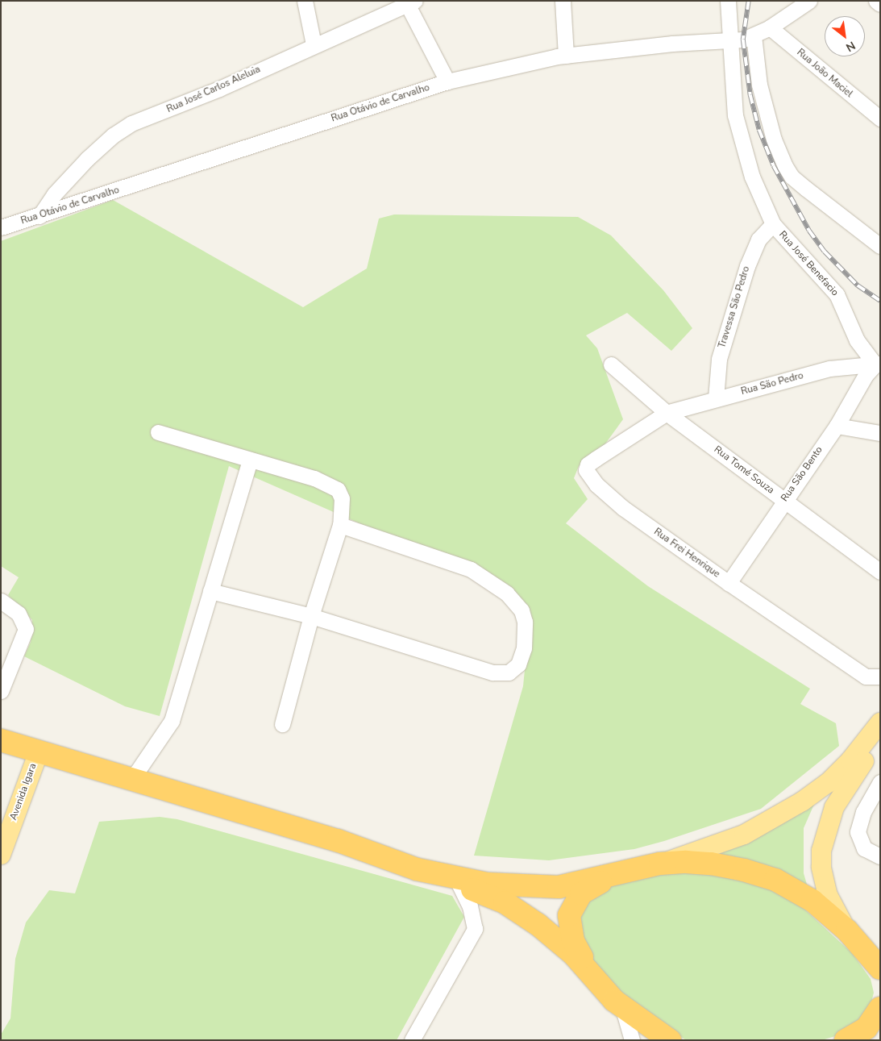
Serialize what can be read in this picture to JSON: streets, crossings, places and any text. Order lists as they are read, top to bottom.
{
  "streets": {
    "main road": ["Avenida Igara"],
    "street": [
      "Rua João Maciel",
      "Rua José Carlos Aleluia",
      "Rua Otávio de Carvalho",
      "Rua José Benefacio",
      "Travessa São Pedro",
      "Rua São Pedro",
      "Rua Tomé Souza",
      "Rua São Bento",
      "Rua Frei Henrique"
    ]
  },
  "crossings": [
    ["Rua João Maciel", "Rua Otávio de Carvalho"],
    ["Rua José Carlos Aleluia", "Rua Otávio de Carvalho"],
    ["Rua Otávio de Carvalho", "Rua José Benefacio"],
    ["Rua José Benefacio", "Travessa São Pedro"],
    ["Rua José Benefacio", "Rua São Pedro"],
    ["Rua José Benefacio", "Rua São Bento"],
    ["Travessa São Pedro", "Rua São Pedro"],
    ["Rua São Pedro", "Rua Tomé Souza"],
    ["Rua São Pedro", "Rua São Bento"],
    ["Rua São Pedro", "Rua Frei Henrique"],
    ["Rua Tomé Souza", "Rua São Bento"],
    ["Rua Tomé Souza", "Rua Frei Henrique"],
    ["Rua São Bento", "Rua Frei Henrique"]
  ],
  "north": "bottom right"
}
